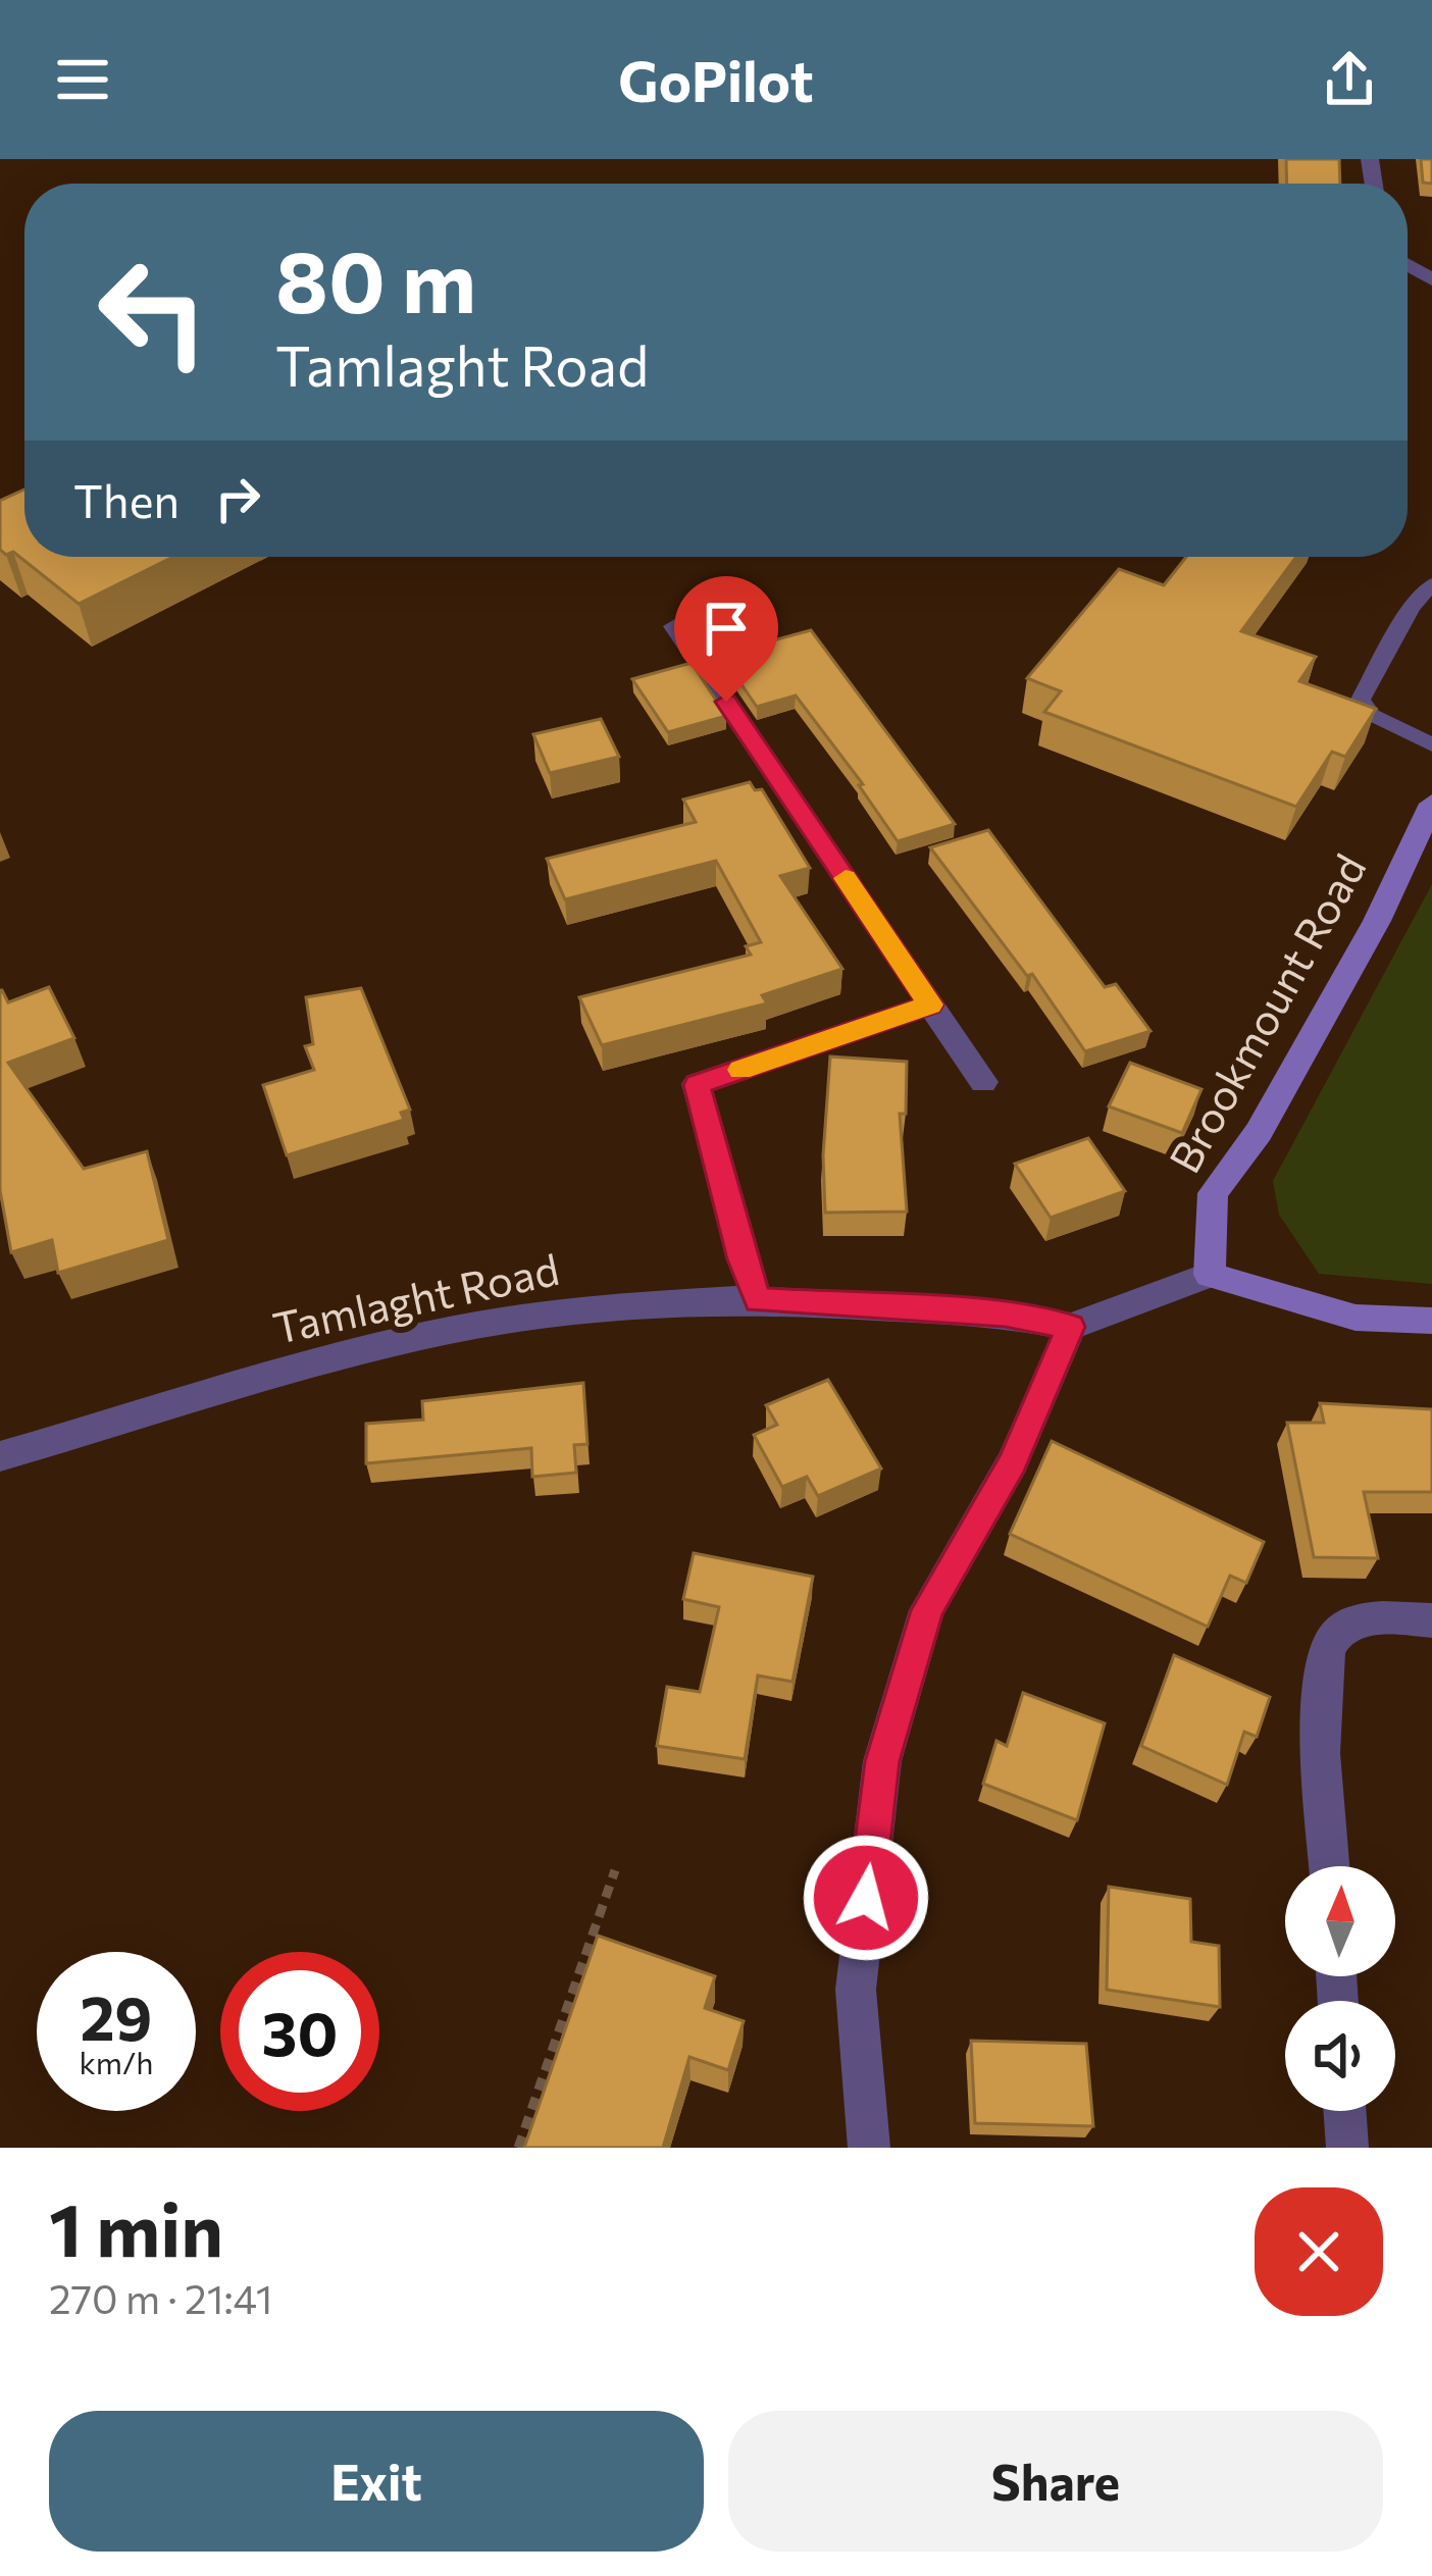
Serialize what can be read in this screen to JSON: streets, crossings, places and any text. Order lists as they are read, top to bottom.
{
  "streets": {
    "street": ["Brookmount Road", "Tamlaght Road"]
  },
  "north": "top",
  "page": {
    "header": "GoPilot",
    "turn": ["80 m", "Tamlaght Road"],
    "then": "Then",
    "speed": "29 km/h",
    "limit": "30",
    "heading": ["1 min", "270 m · 21:41"],
    "buttons": ["Exit", "Share"]
  }
}
